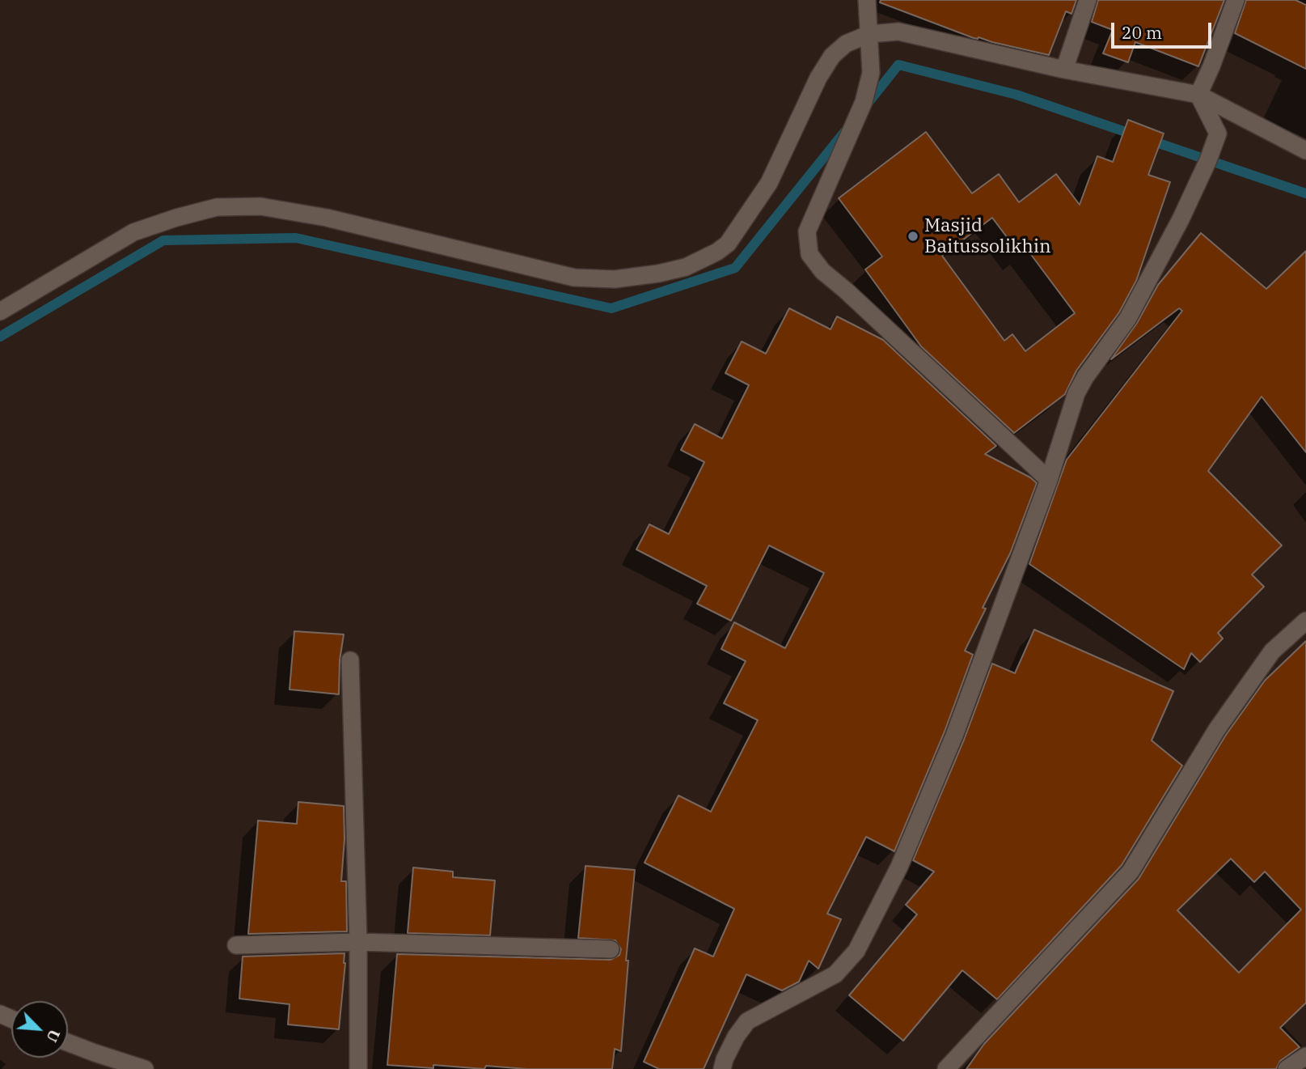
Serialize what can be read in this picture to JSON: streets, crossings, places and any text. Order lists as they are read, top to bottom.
{
  "places": ["Masjid Baitussolikhin"],
  "scale_bar": "20 m",
  "north": "bottom right"
}
